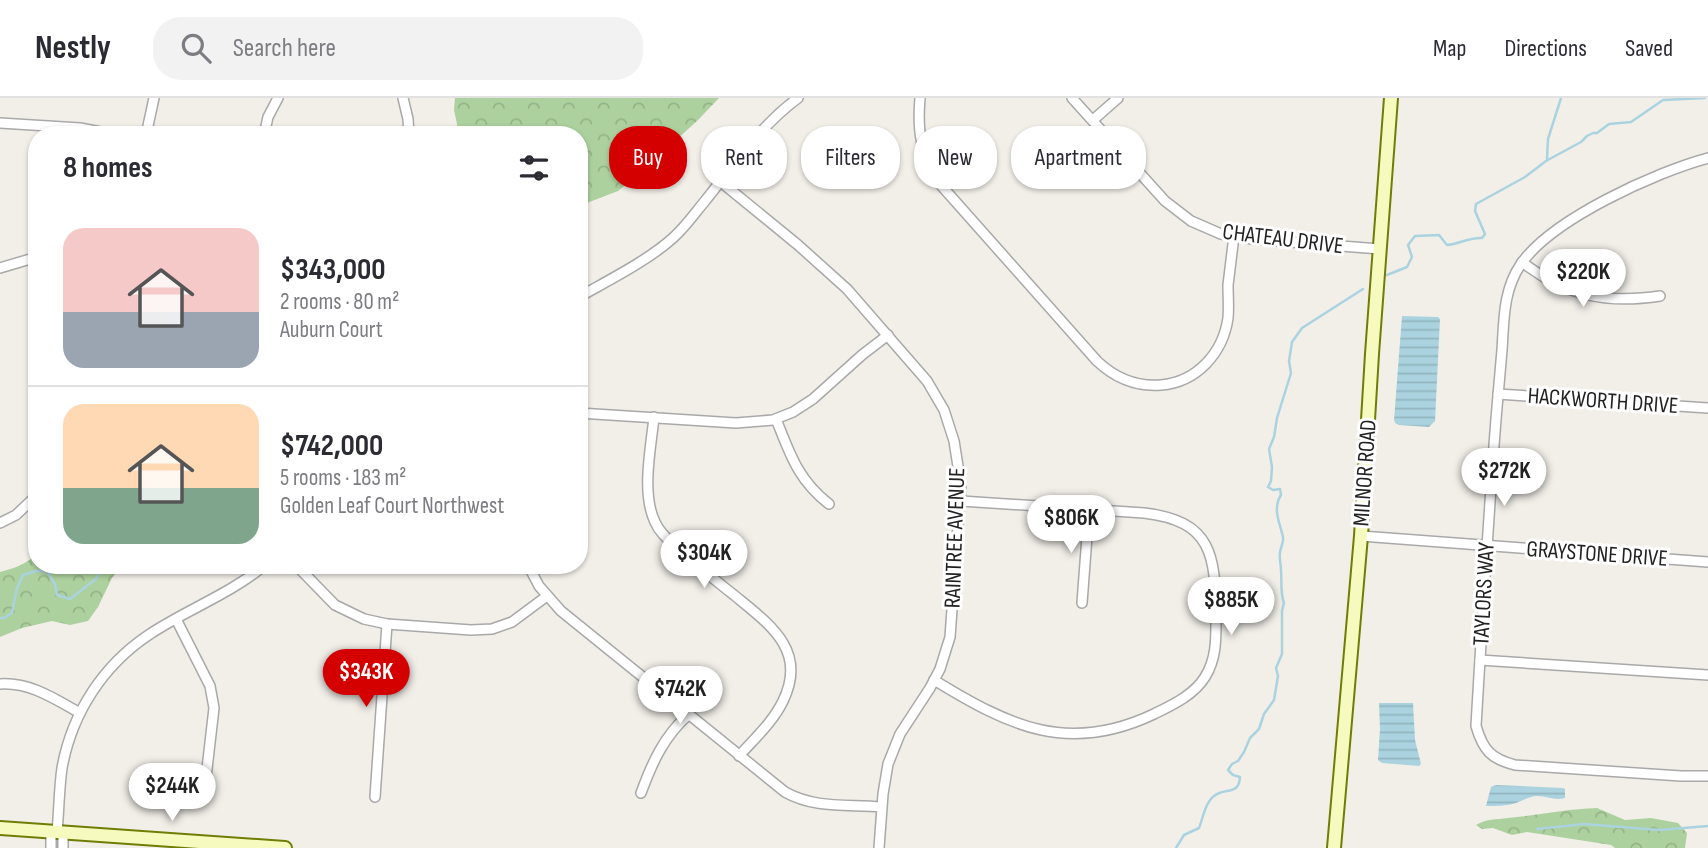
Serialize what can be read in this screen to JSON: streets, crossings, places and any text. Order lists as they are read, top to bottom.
{
  "streets": {
    "main road": ["MILNOR ROAD"],
    "street": [
      "CHATEAU DRIVE",
      "HACKWORTH DRIVE",
      "RAINTREE AVENUE",
      "GRAYSTONE DRIVE",
      "TAYLORS WAY"
    ]
  },
  "crossings": [
    ["CHATEAU DRIVE", "MILNOR ROAD"],
    ["HACKWORTH DRIVE", "TAYLORS WAY"],
    ["MILNOR ROAD", "GRAYSTONE DRIVE"],
    ["GRAYSTONE DRIVE", "TAYLORS WAY"]
  ],
  "page": {
    "header": "Nestly",
    "search": "Search here",
    "nav": ["Map", "Directions", "Saved"],
    "chip": [
      "Buy",
      "Rent",
      "Filters",
      "New",
      "Apartment"
    ],
    "heading": "8 homes",
    "list": [
      {
        "name": "$343,000",
        "note": "2 rooms · 80 m² · Auburn Court"
      },
      {
        "name": "$742,000",
        "note": "5 rooms · 183 m² · Golden Leaf Court Northwest"
      }
    ],
    "price": [
      "$220K",
      "$272K",
      "$806K",
      "$304K",
      "$885K",
      "$343K",
      "$742K",
      "$244K"
    ]
  }
}
